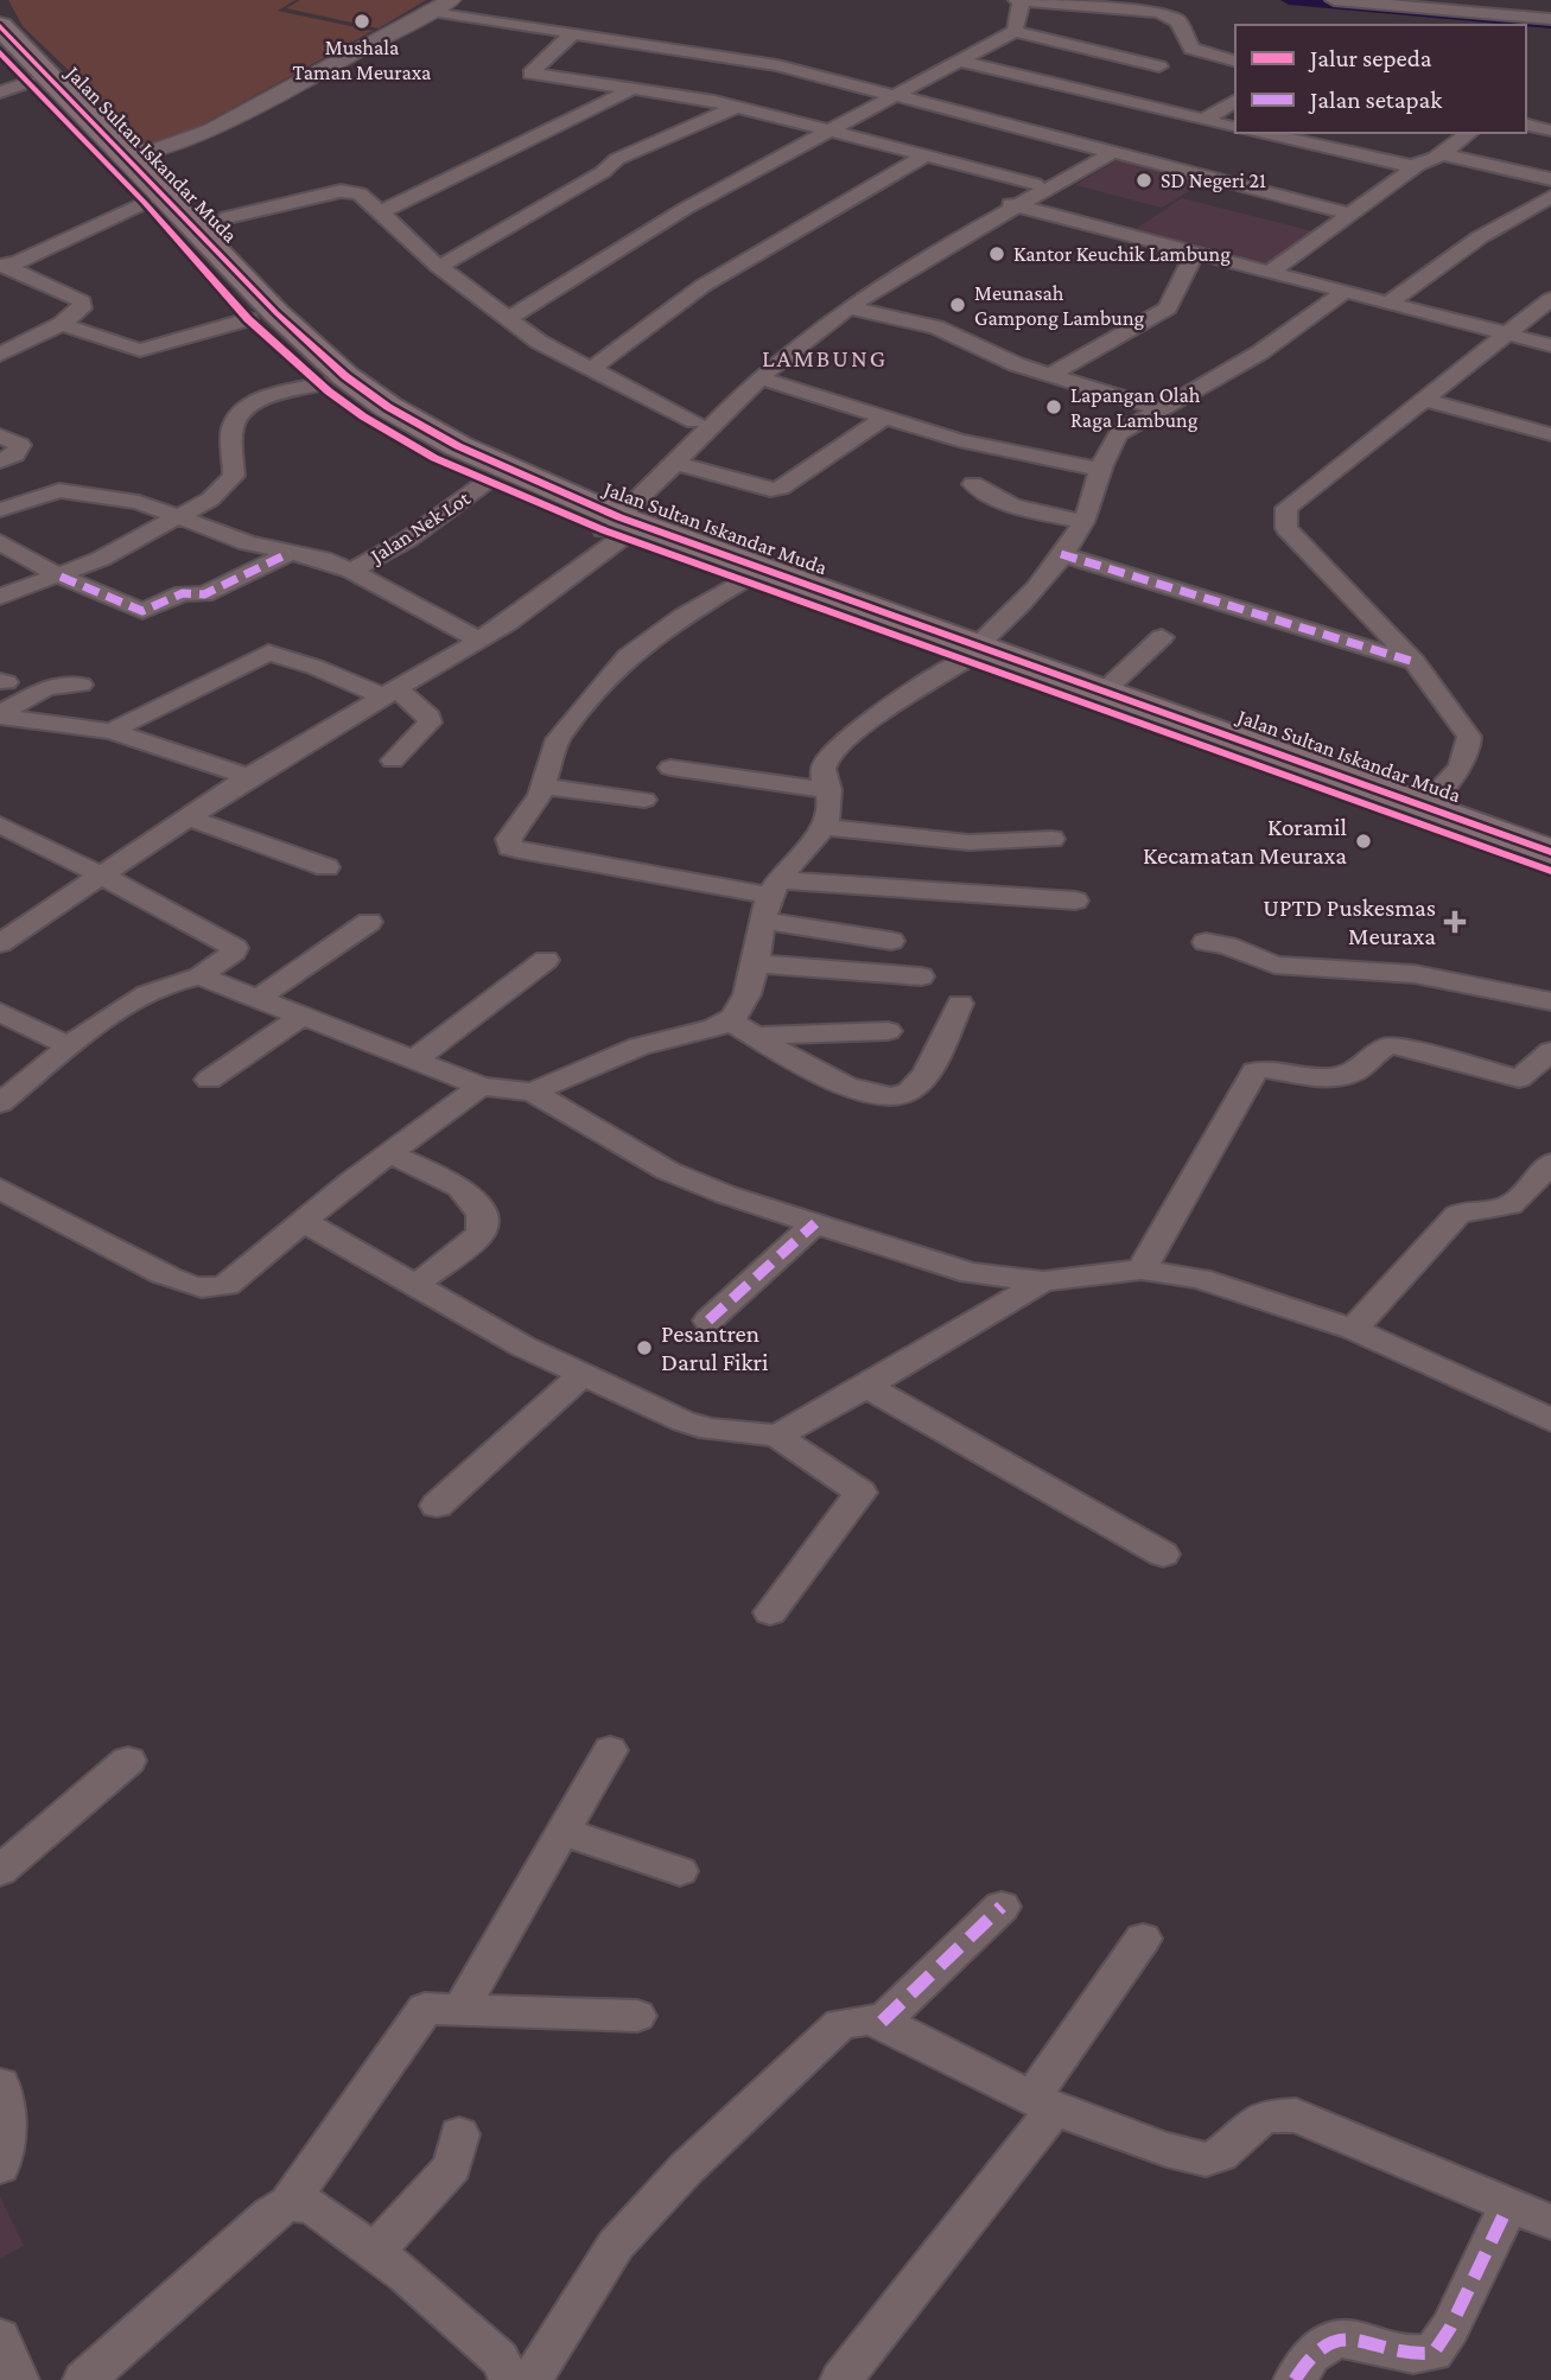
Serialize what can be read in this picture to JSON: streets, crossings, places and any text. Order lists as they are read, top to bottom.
{
  "streets": {
    "highway": ["Jalan Sultan Iskandar Muda"],
    "street": ["Jalan Nek Lot"]
  },
  "crossings": [
    ["Jalan Sultan Iskandar Muda", "Jalan Nek Lot"]
  ],
  "districts": ["LAMBUNG"],
  "places": {
    "other": [
      "Mushala Taman Meuraxa",
      "SD Negeri 21",
      "Kantor Keuchik Lambung",
      "Meunasah Gampong Lambung",
      "Lapangan Olah Raga Lambung",
      "Koramil Kecamatan Meuraxa",
      "Pesantren Darul Fikri"
    ],
    "health": ["UPTD Puskesmas Meuraxa"]
  },
  "legend": ["Jalur sepeda", "Jalan setapak"]
}
